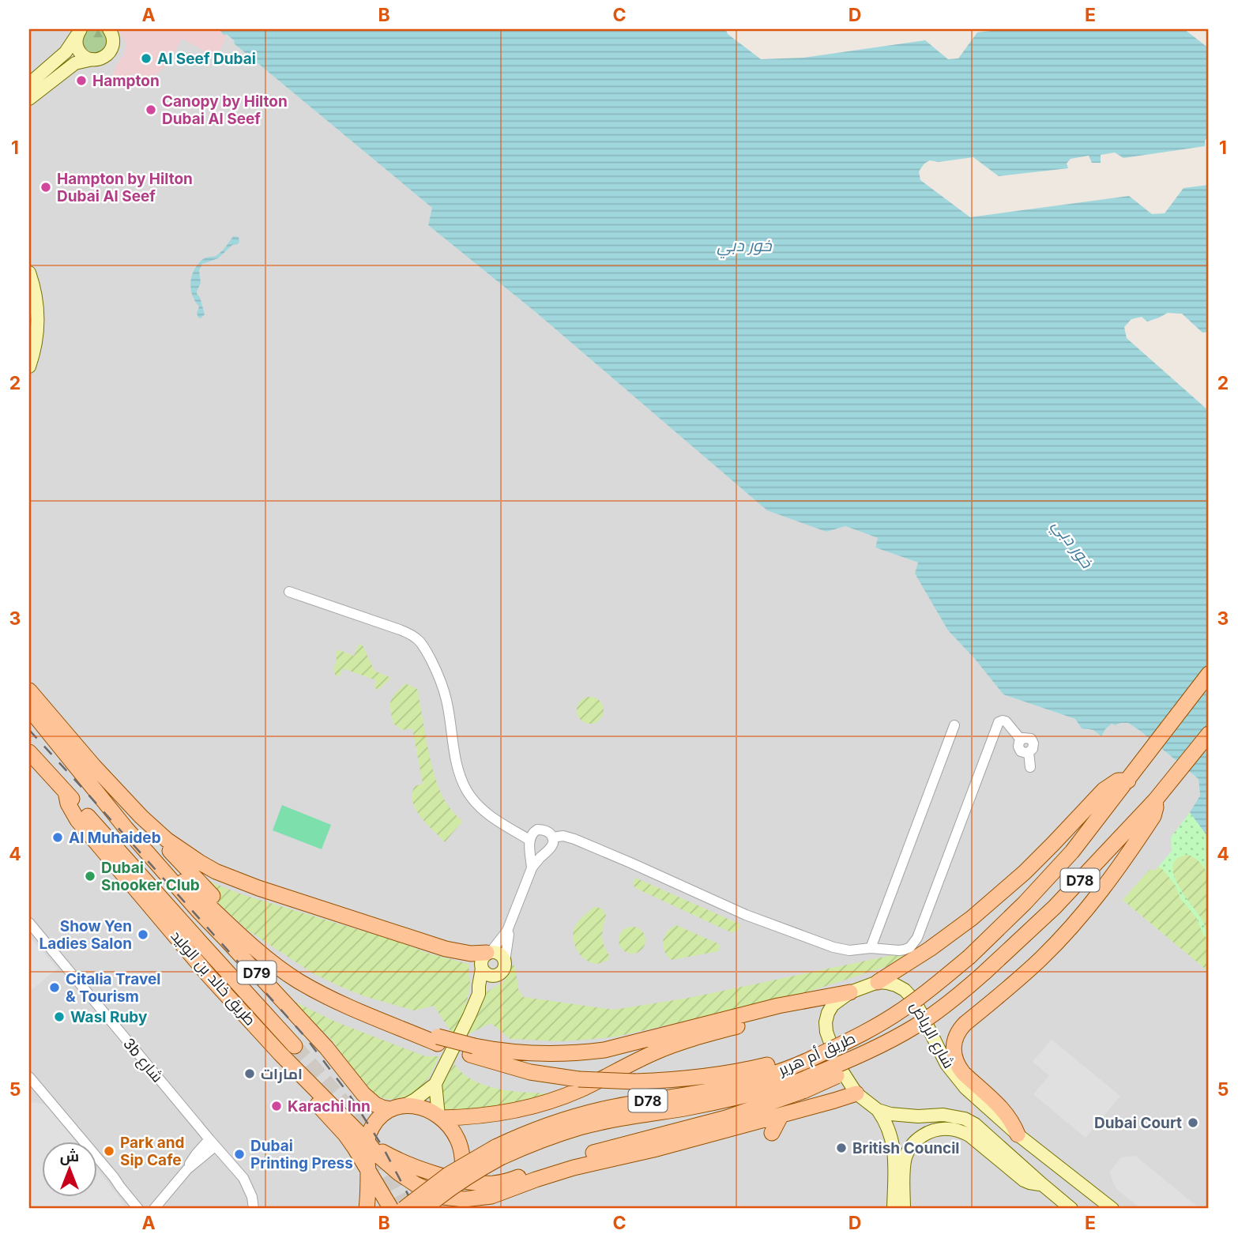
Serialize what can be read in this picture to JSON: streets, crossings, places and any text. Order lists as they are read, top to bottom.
{
  "streets": {
    "main road": [
      "D78",
      "D79",
      "طريق خالد بن الوليد",
      "طريق أم هرير"
    ],
    "street": ["شارع الرياض", "3b شارع"]
  },
  "water": ["خور دبي"],
  "places": [
    "Al Seef Dubai",
    "Hampton",
    "Canopy by Hilton Dubai Al Seef",
    "Hampton by Hilton Dubai Al Seef",
    "Al Muhaideb",
    "Dubai Snooker Club",
    "Show Yen Ladies Salon",
    "Citalia Travel & Tourism",
    "Wasl Ruby",
    "امارات",
    "Karachi Inn",
    "Dubai Court",
    "British Council",
    "Park and Sip Cafe",
    "Dubai Printing Press"
  ],
  "north": "top",
  "grid": {
    "columns": [
      "A",
      "B",
      "C",
      "D",
      "E"
    ],
    "rows": [
      "1",
      "2",
      "3",
      "4",
      "5"
    ]
  }
}
